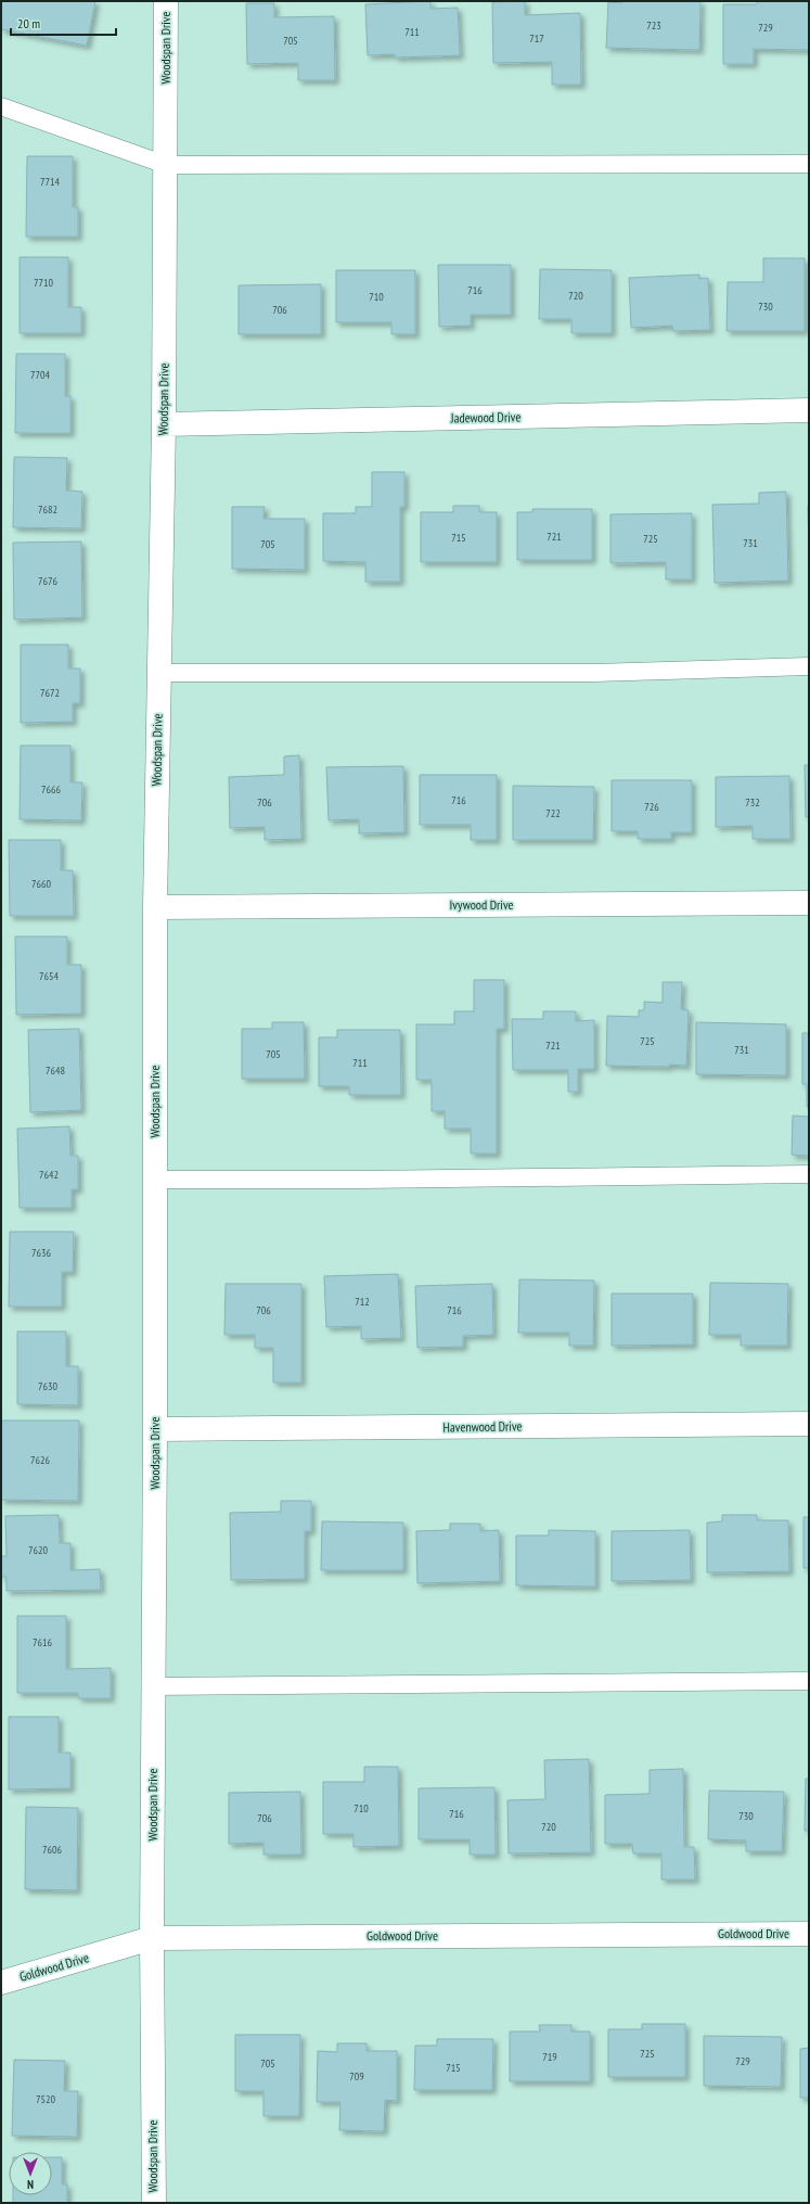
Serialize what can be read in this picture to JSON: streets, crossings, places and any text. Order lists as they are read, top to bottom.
{
  "streets": {
    "street": [
      "Woodspan Drive",
      "Jadewood Drive",
      "Ivywood Drive",
      "Havenwood Drive",
      "Goldwood Drive"
    ]
  },
  "crossings": [
    ["Woodspan Drive", "Jadewood Drive"],
    ["Woodspan Drive", "Ivywood Drive"],
    ["Woodspan Drive", "Havenwood Drive"],
    ["Woodspan Drive", "Goldwood Drive"]
  ],
  "house_numbers": [
    "723",
    "729",
    "711",
    "717",
    "705",
    "7714",
    "7710",
    "716",
    "720",
    "710",
    "730",
    "706",
    "7704",
    "7682",
    "721",
    "715",
    "725",
    "731",
    "705",
    "7676",
    "7672",
    "7666",
    "716",
    "706",
    "732",
    "726",
    "722",
    "7660",
    "7654",
    "725",
    "721",
    "731",
    "705",
    "711",
    "7648",
    "7642",
    "7636",
    "712",
    "706",
    "716",
    "7630",
    "7626",
    "7620",
    "7616",
    "710",
    "716",
    "730",
    "706",
    "720",
    "7606",
    "725",
    "719",
    "729",
    "705",
    "715",
    "709",
    "7520"
  ],
  "scale_bar": "20 m",
  "north": "bottom"
}
